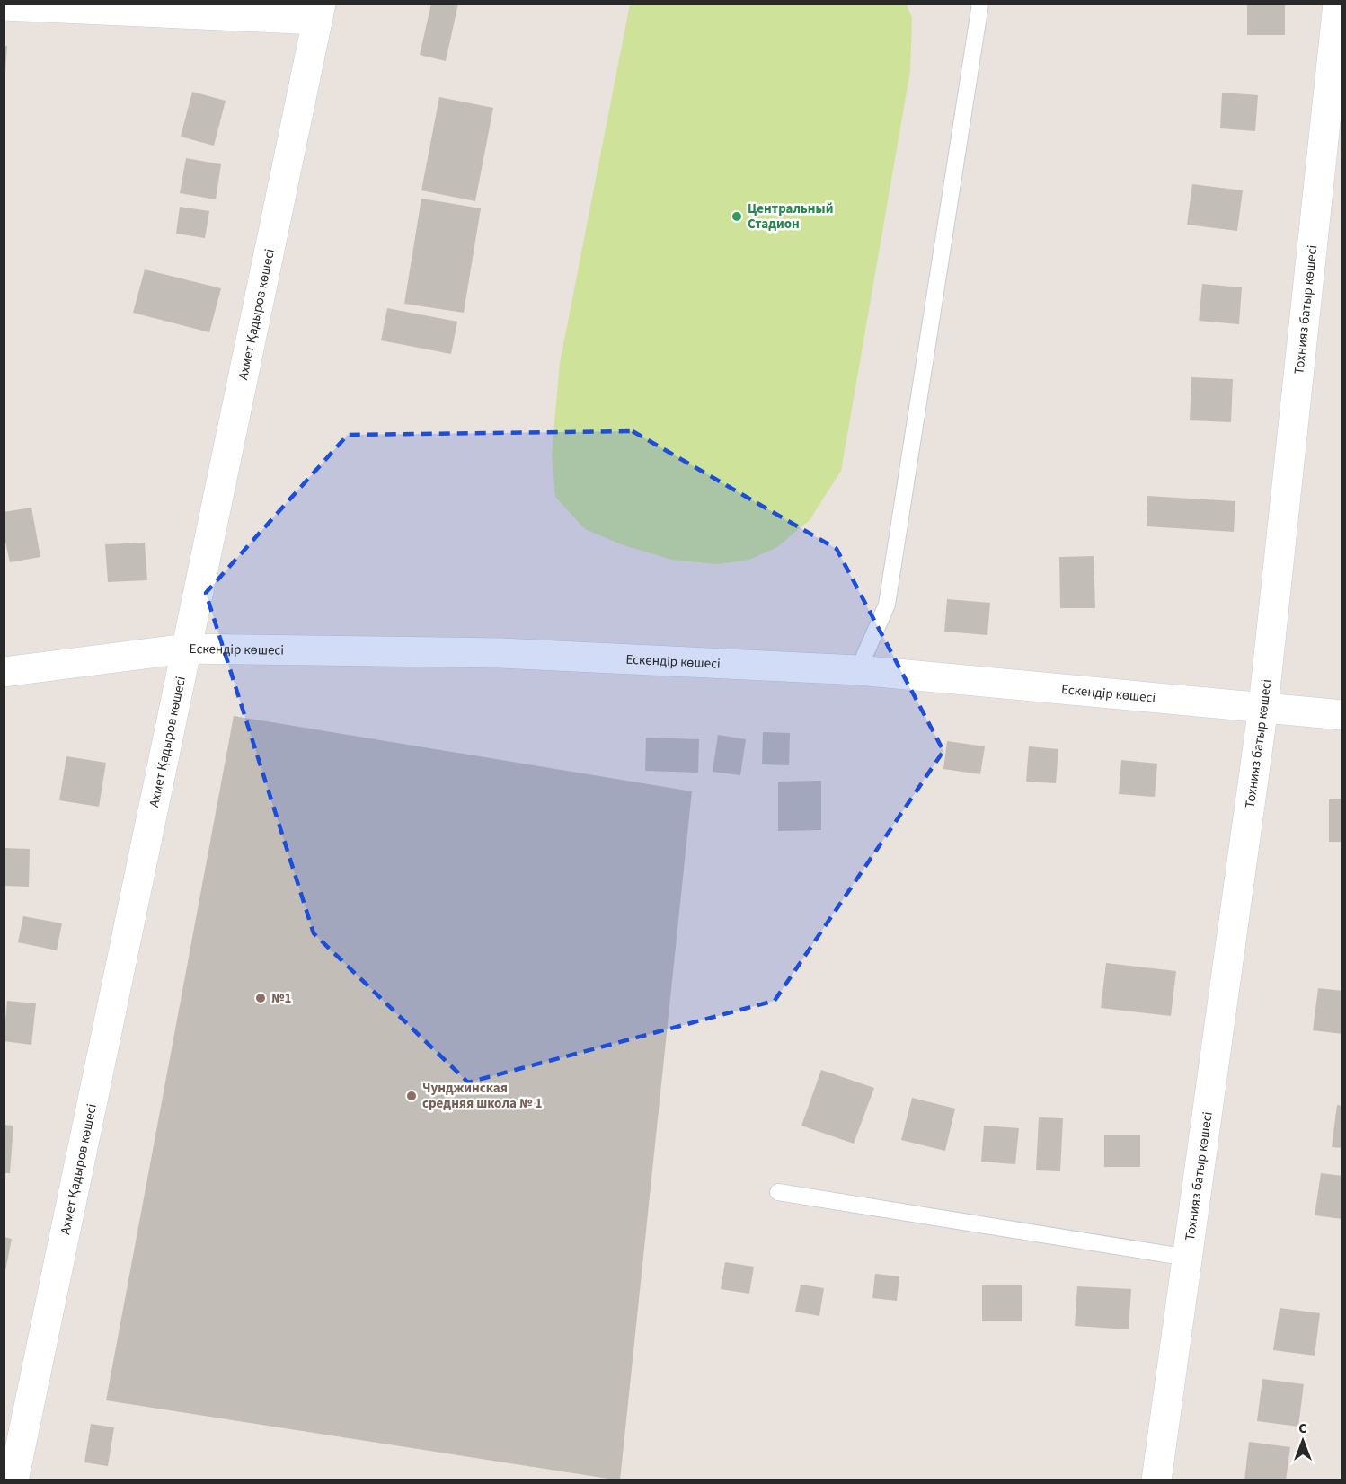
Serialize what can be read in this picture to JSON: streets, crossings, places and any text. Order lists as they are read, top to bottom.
{
  "streets": {
    "street": ["Тохнияз батыр көшесі", "Ахмет Қадыров көшесі", "Ескендір көшесі"]
  },
  "crossings": [
    ["Тохнияз батыр көшесі", "Ескендір көшесі"],
    ["Ахмет Қадыров көшесі", "Ескендір көшесі"]
  ],
  "places": ["Центральный Стадион", "№1", "Чунджинская средняя школа № 1"],
  "north": "top"
}
